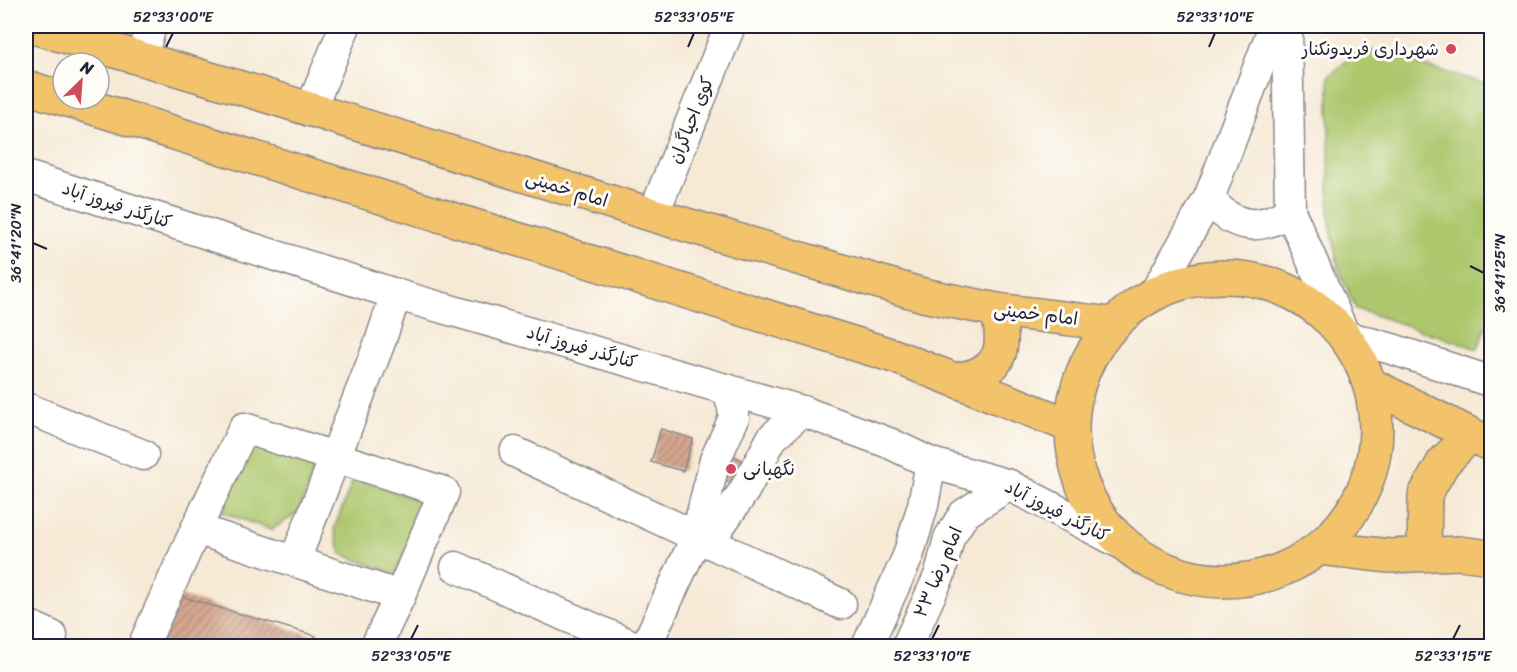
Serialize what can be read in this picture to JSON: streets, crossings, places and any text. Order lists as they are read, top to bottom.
{
  "streets": {
    "main road": ["امام خمینی"],
    "street": ["کوی احیاگران", "کنارگذر فیروز آباد", "امام رضا ۲۳"]
  },
  "crossings": [
    ["کوی احیاگران", "امام خمینی"],
    ["کنارگذر فیروز آباد", "امام رضا ۲۳"]
  ],
  "places": ["شهرداری فریدونکنار", "نگهبانی"],
  "north": "top right",
  "coordinates": [
    "52°33'00\"E",
    "52°33'05\"E",
    "52°33'10\"E",
    "36°41'20\"N",
    "36°41'25\"N",
    "52°33'15\"E"
  ]
}
